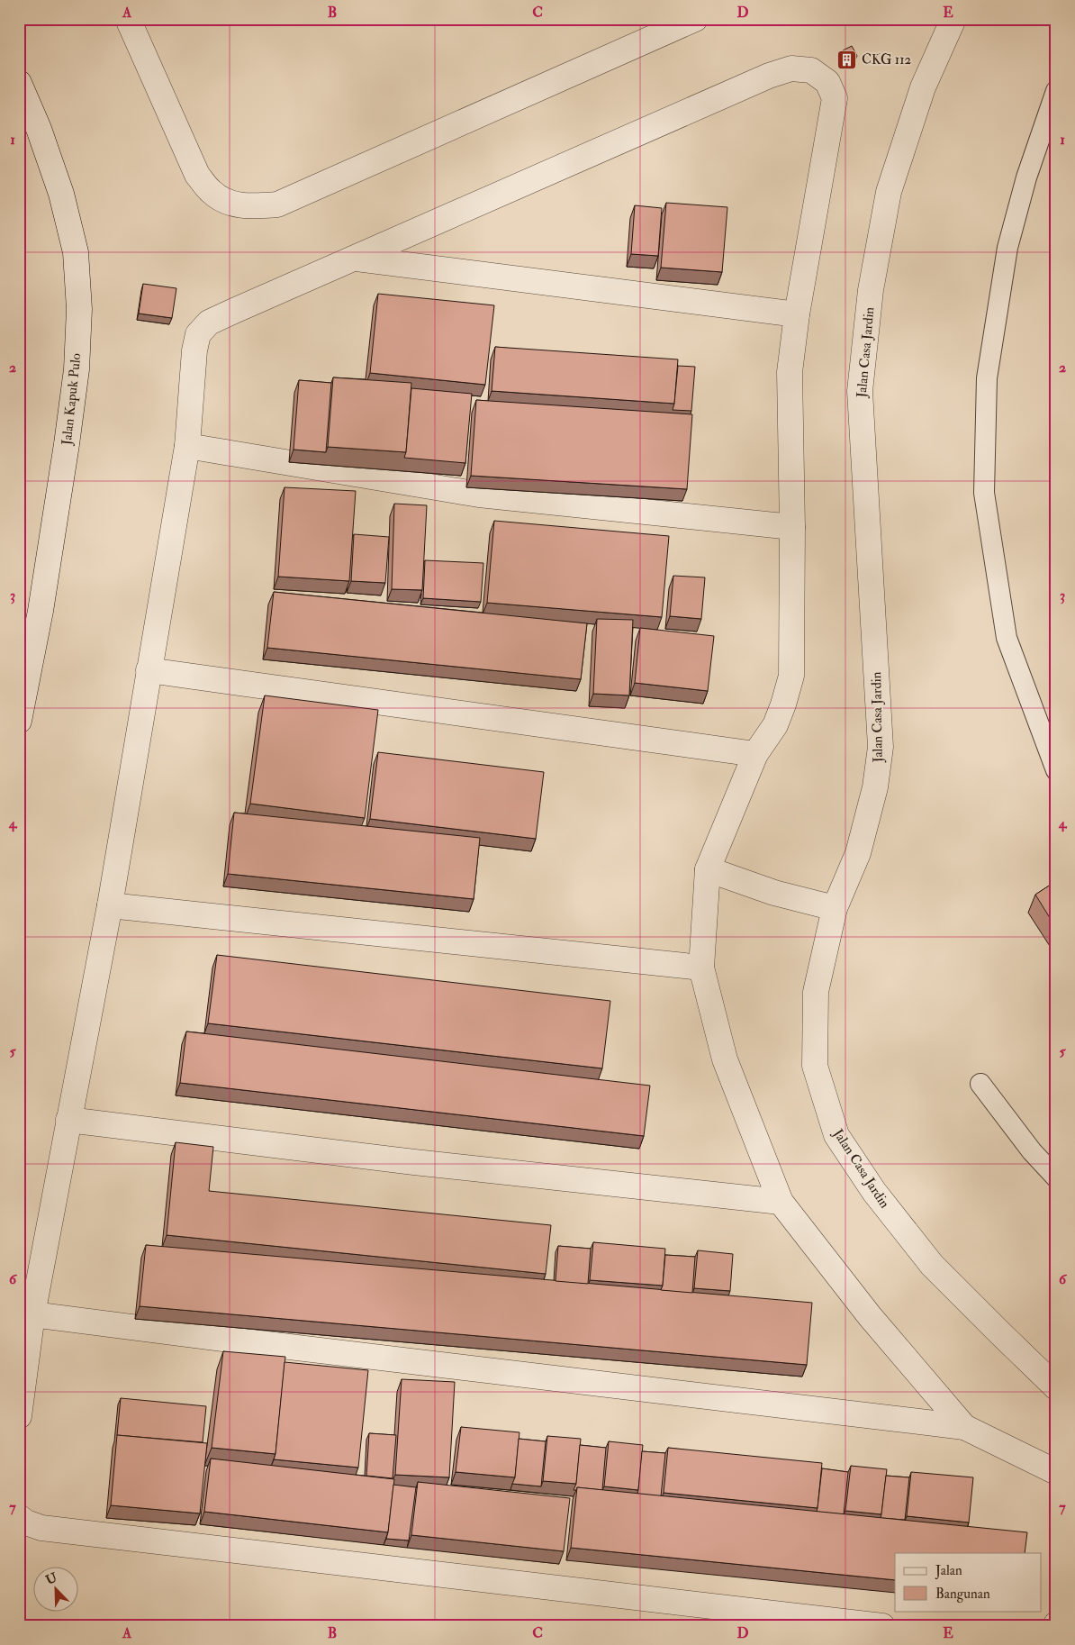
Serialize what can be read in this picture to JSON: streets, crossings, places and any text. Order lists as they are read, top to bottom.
{
  "streets": {
    "street": ["Jalan Casa Jardin", "Jalan Kapuk Pulo"]
  },
  "places": {
    "building": ["CKG 112"]
  },
  "legend": ["Jalan", "Bangunan"],
  "north": "top left",
  "grid": {
    "columns": [
      "A",
      "B",
      "C",
      "D",
      "E"
    ],
    "rows": [
      "1",
      "2",
      "3",
      "4",
      "5",
      "6",
      "7"
    ]
  }
}
